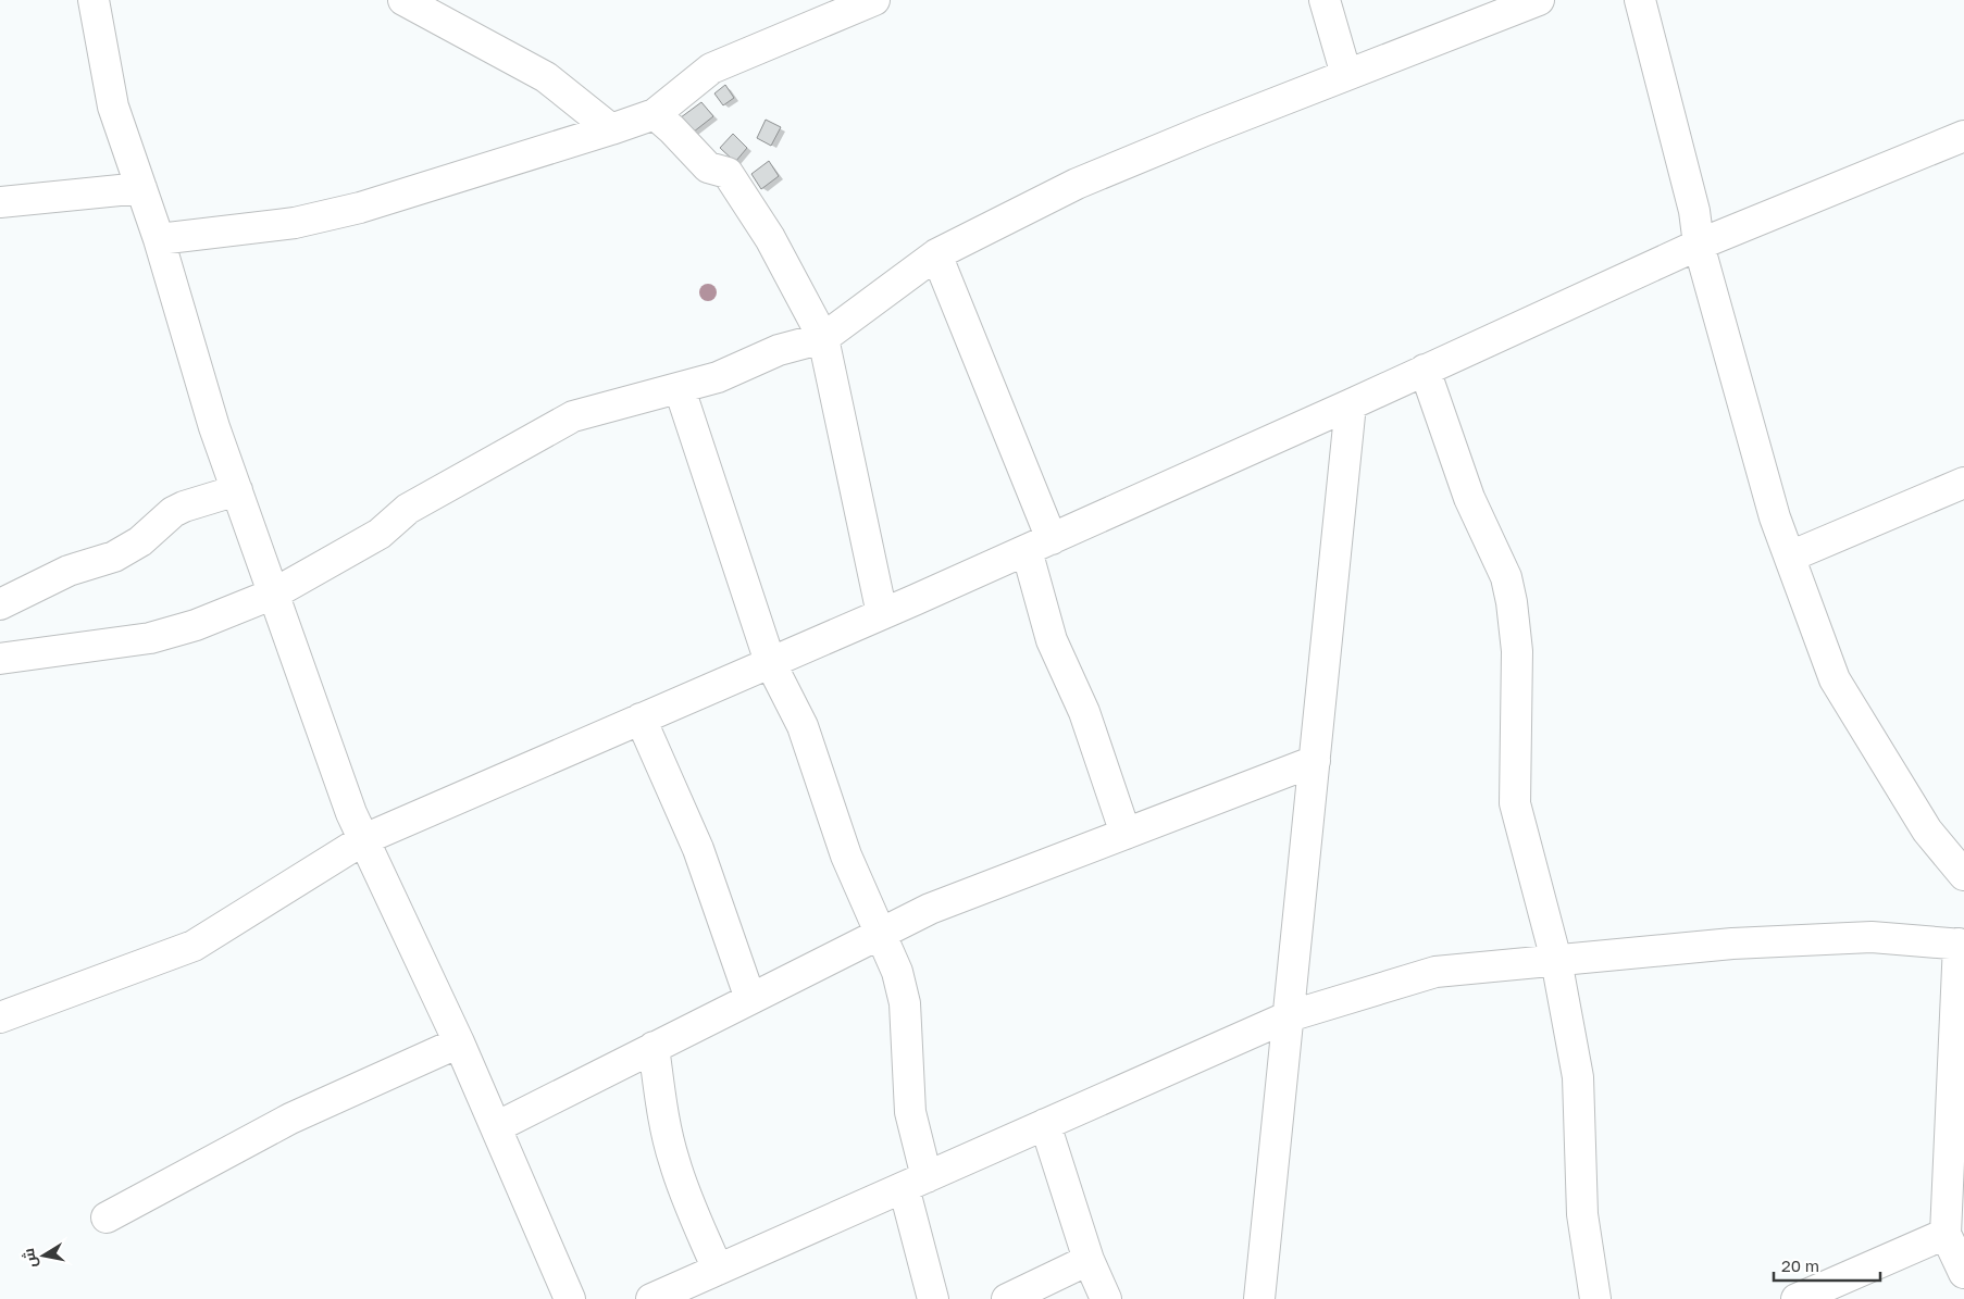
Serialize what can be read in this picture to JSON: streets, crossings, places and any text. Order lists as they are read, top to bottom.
{
  "scale_bar": "20 m",
  "north": "left"
}
